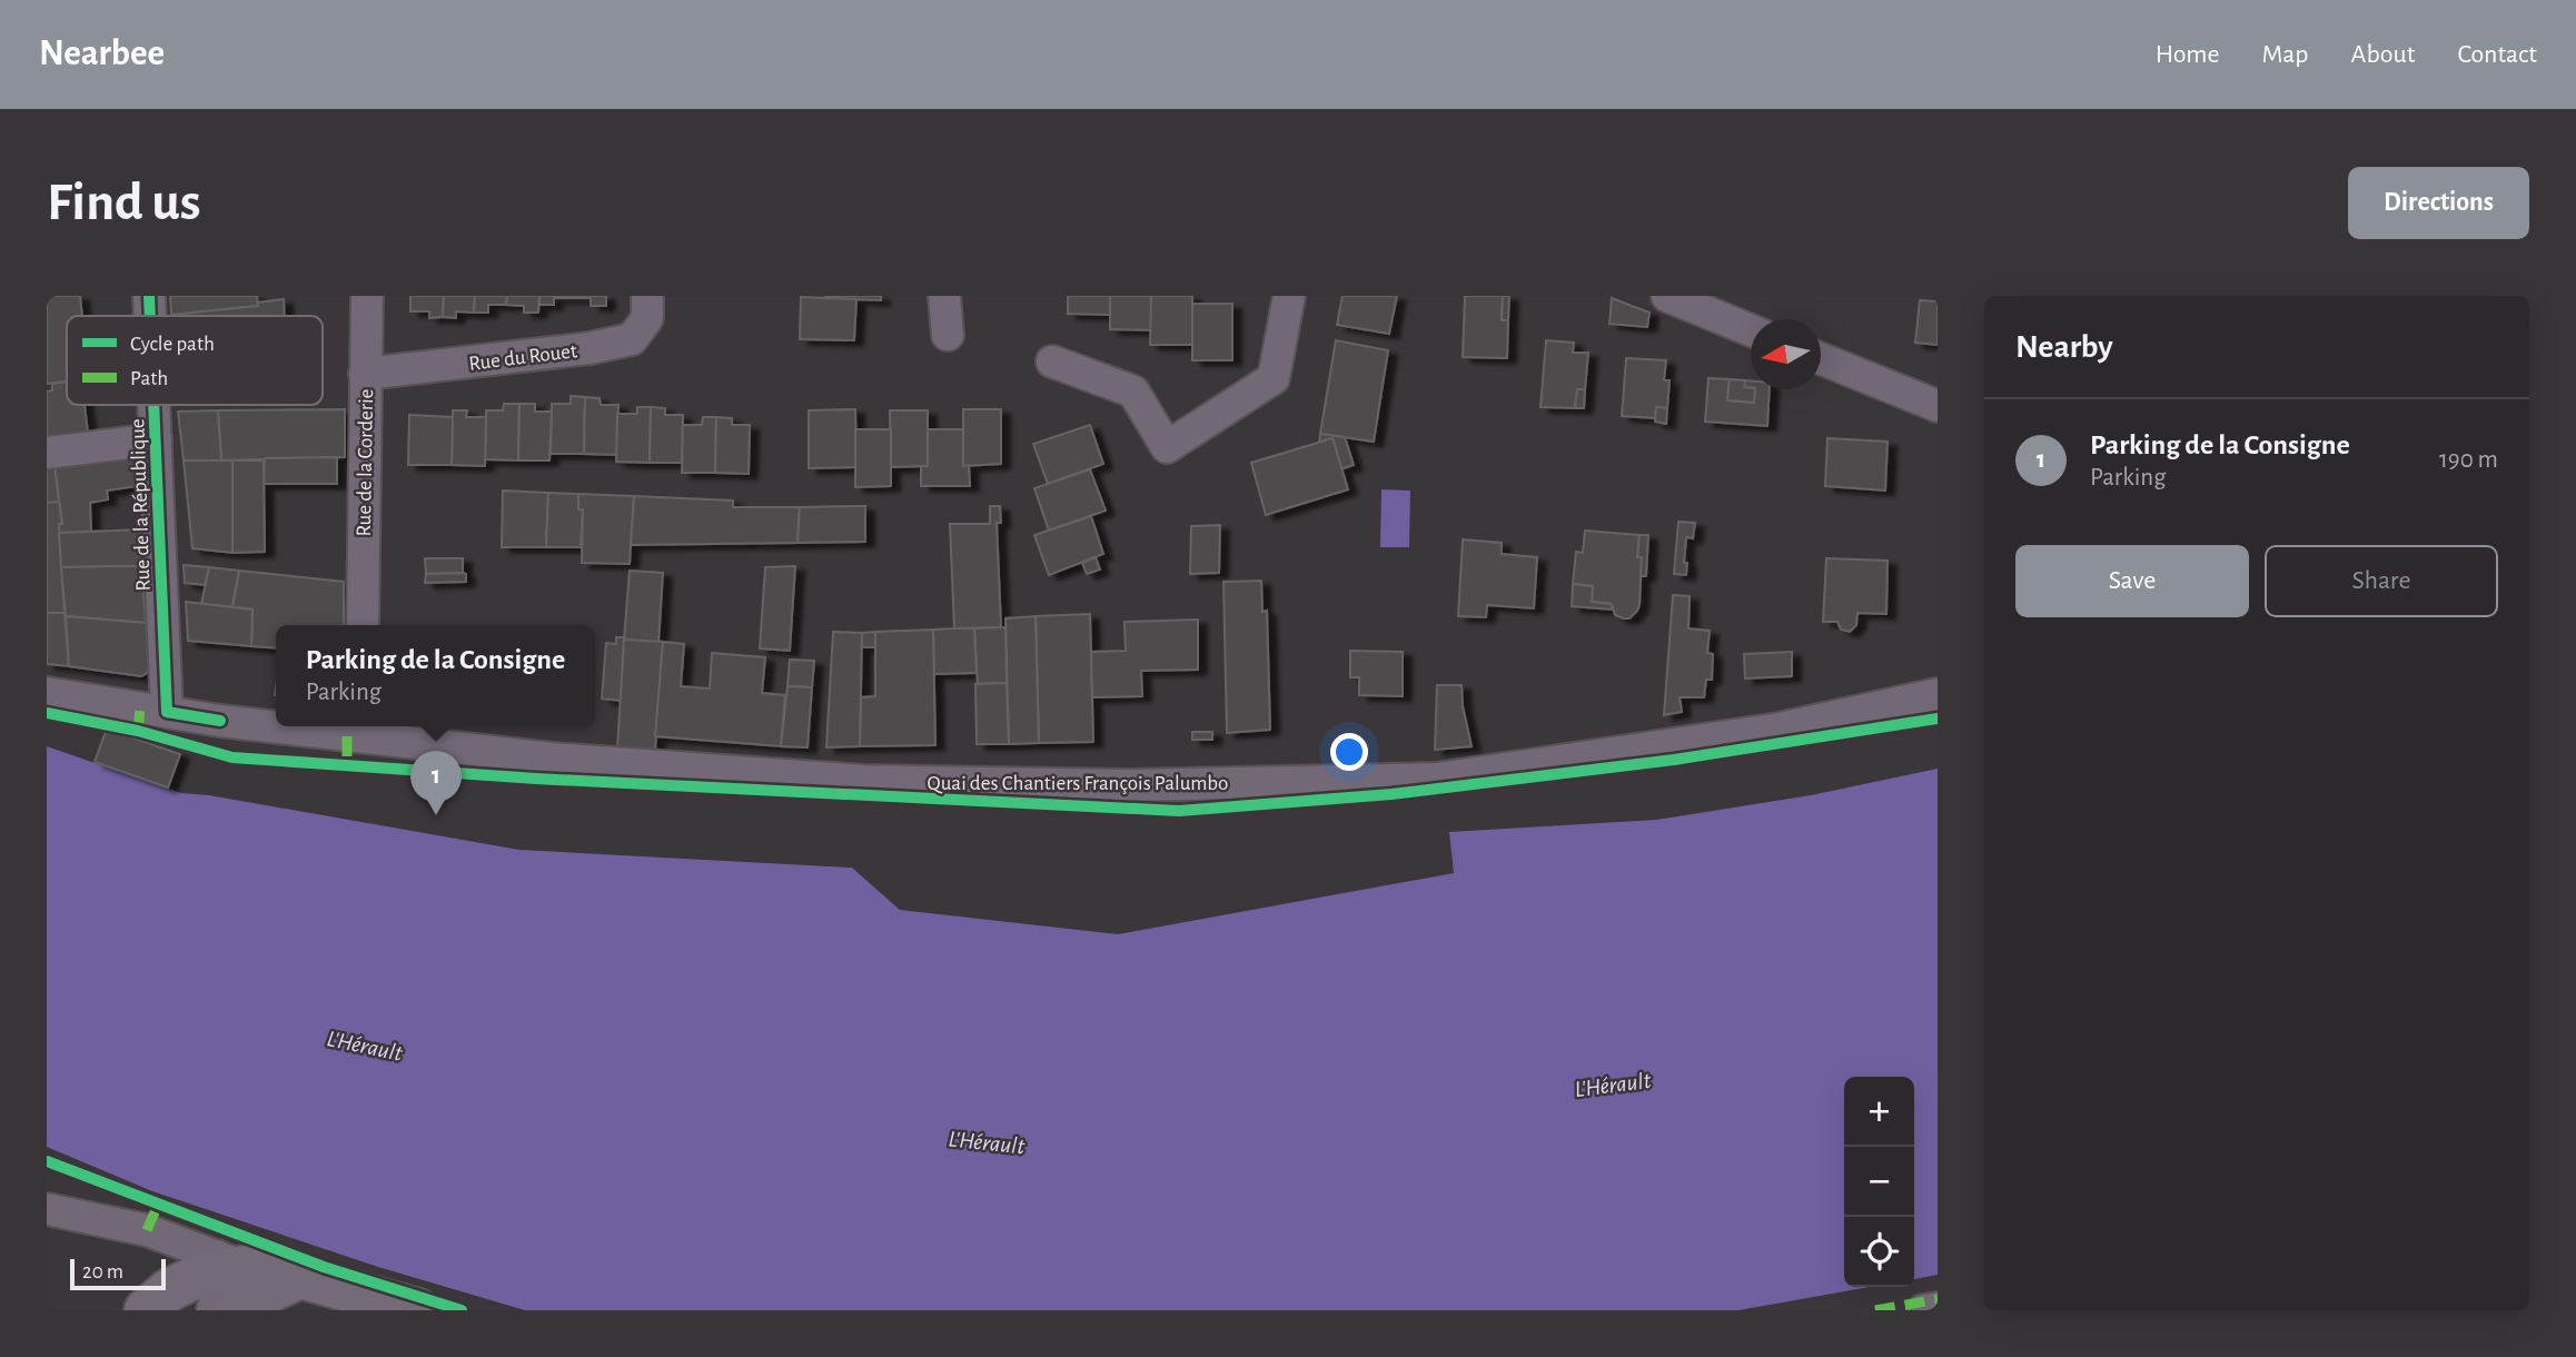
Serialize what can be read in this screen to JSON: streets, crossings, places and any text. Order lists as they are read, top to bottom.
{
  "streets": {
    "street": [
      "Rue du Rouet",
      "Rue de la Corderie",
      "Rue de la République",
      "Quai des Chantiers François Palumbo"
    ]
  },
  "crossings": [
    ["Rue du Rouet", "Rue de la Corderie"],
    ["Rue de la République", "Quai des Chantiers François Palumbo"]
  ],
  "water": ["L'Hérault"],
  "legend": ["Cycle path", "Path"],
  "scale_bar": "20 m",
  "north": "left",
  "page": {
    "header": "Nearbee",
    "nav": [
      "Home",
      "Map",
      "About",
      "Contact"
    ],
    "buttons": [
      "Directions",
      ["Save", "Share"]
    ],
    "title": "Find us",
    "heading": "Nearby",
    "list": [
      {
        "mark": "1",
        "name": "Parking de la Consigne",
        "note": "Parking",
        "value": "190 m"
      }
    ],
    "popup": ["Parking de la Consigne", "Parking"],
    "pins": "1",
    "map_buttons": ["+", "−"],
    "scale": "20 m"
  }
}
